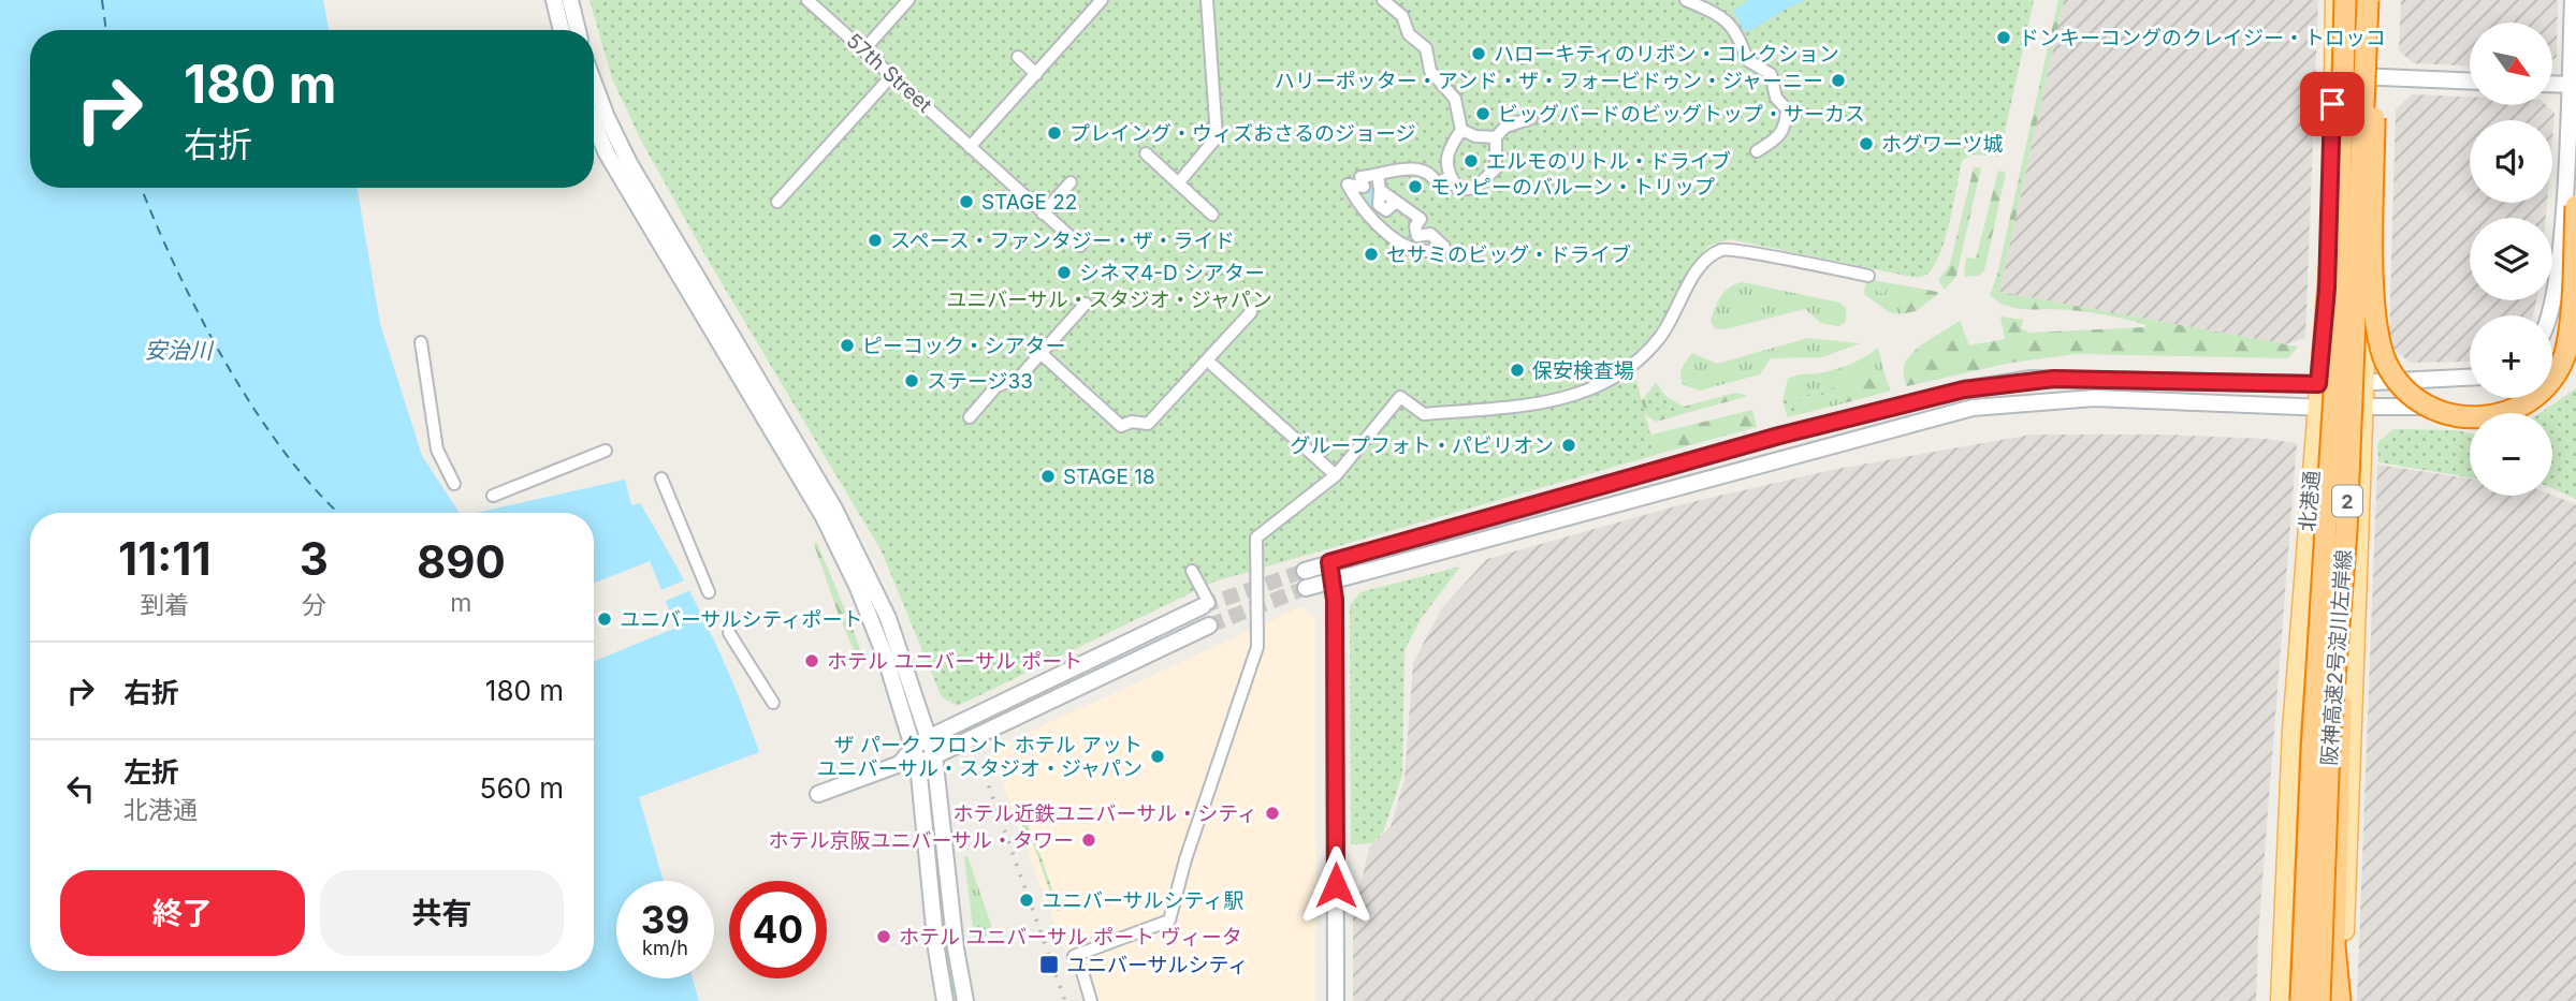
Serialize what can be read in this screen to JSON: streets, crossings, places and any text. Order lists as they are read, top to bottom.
{
  "streets": {
    "highway": ["2", "阪神高速2号淀川左岸線"],
    "main road": ["北港通"],
    "street": ["57th Street"]
  },
  "water": ["安治川"],
  "parks": ["ユニバーサル・スタジオ・ジャパン"],
  "places": {
    "other": [
      "ドンキーコングのクレイジー・トロッコ",
      "ハローキティのリボン・コレクション",
      "ハリーポッター・アンド・ザ・フォービドゥン・ジャーニー",
      "ビッグバードのビッグトップ・サーカス",
      "プレイング・ウィズおさるのジョージ",
      "ホグワーツ城",
      "エルモのリトル・ドライブ",
      "モッピーのバルーン・トリップ",
      "STAGE 22",
      "スペース・ファンタジー・ザ・ライド",
      "セサミのビッグ・ドライブ",
      "シネマ4-D シアター",
      "ピーコック・シアター",
      "保安検査場",
      "ステージ33",
      "グループフォト・パビリオン",
      "STAGE 18",
      "ユニバーサルシティポート",
      "ホテル ユニバーサル ポート",
      "ザ パーク フロント ホテル アット ユニバーサル・スタジオ・ジャパン",
      "ホテル近鉄ユニバーサル・シティ",
      "ホテル京阪ユニバーサル・タワー",
      "ユニバーサルシティ駅",
      "ホテル ユニバーサル ポート ヴィータ"
    ],
    "transit": ["ユニバーサルシティ"]
  },
  "north": "bottom right",
  "page": {
    "map_buttons": ["+", "−"],
    "turn": ["180 m", "右折"],
    "eta": [
      "11:11",
      "到着",
      "3",
      "分",
      "890",
      "m"
    ],
    "list": [
      {
        "name": "右折",
        "value": "180 m"
      },
      {
        "name": "左折",
        "note": "北港通",
        "value": "560 m"
      }
    ],
    "buttons": ["終了", "共有"],
    "speed": "39 km/h",
    "limit": "40"
  }
}
